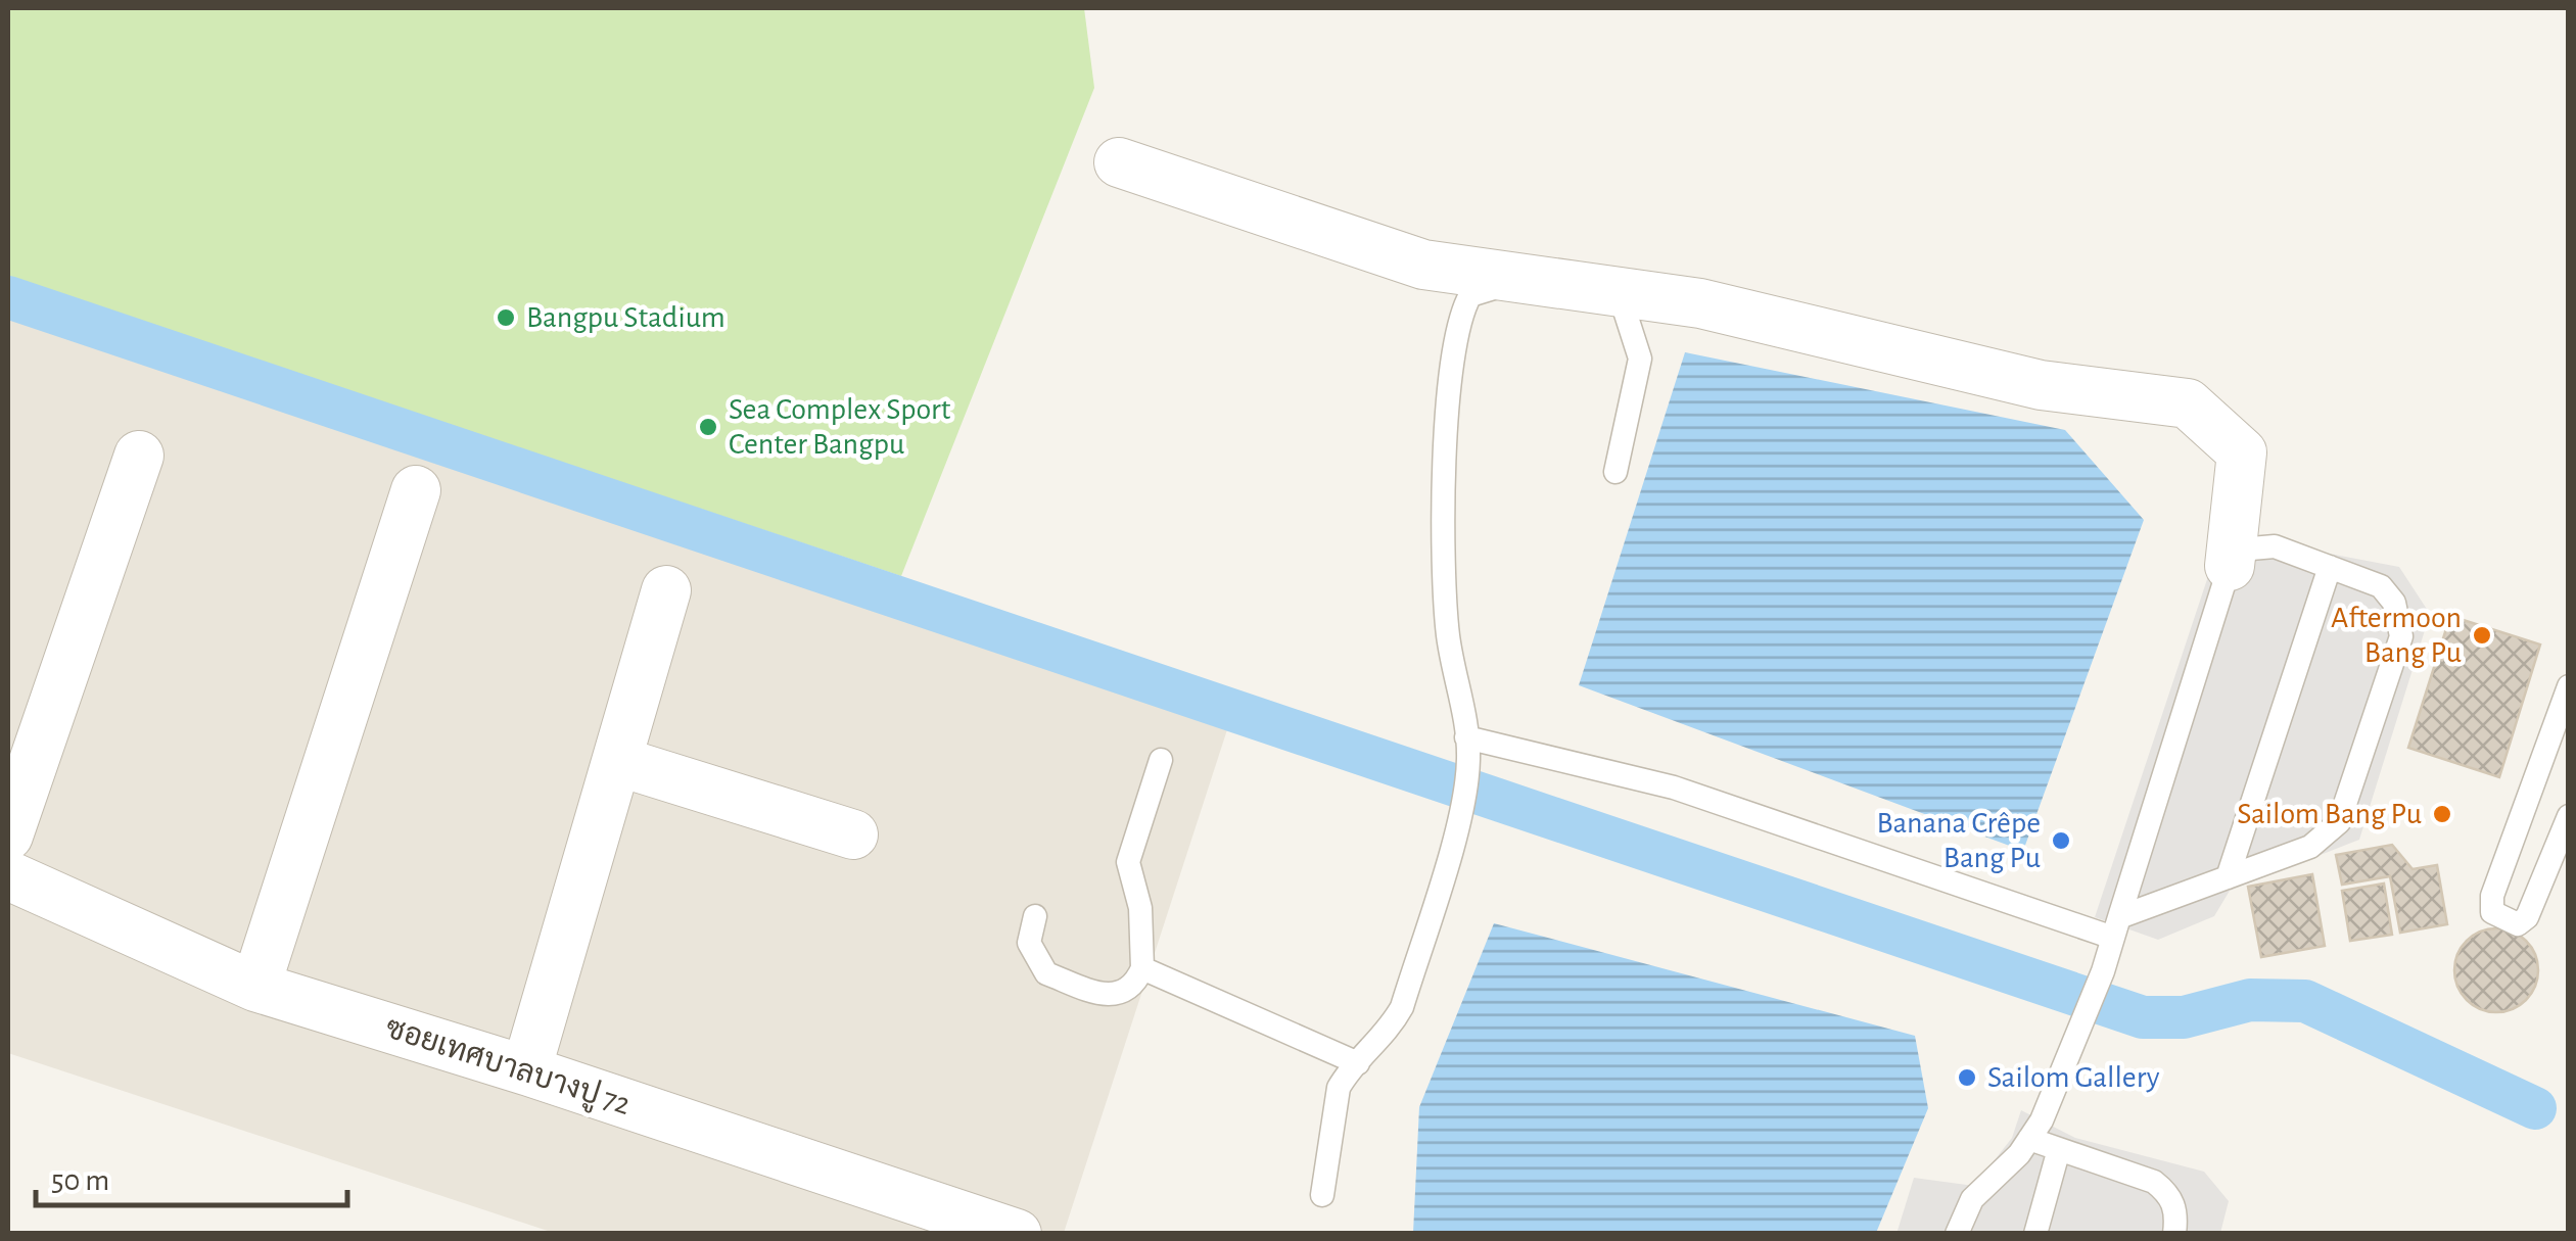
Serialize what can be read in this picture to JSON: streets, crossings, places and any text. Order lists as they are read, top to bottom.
{
  "streets": {
    "street": ["ซอยเทศบาลบางปู 72"]
  },
  "places": [
    "Bangpu Stadium",
    "Sea Complex Sport Center Bangpu",
    "Aftermoon Bang Pu",
    "Sailom Bang Pu",
    "Banana Crêpe Bang Pu",
    "Sailom Gallery"
  ],
  "scale_bar": "50 m"
}
